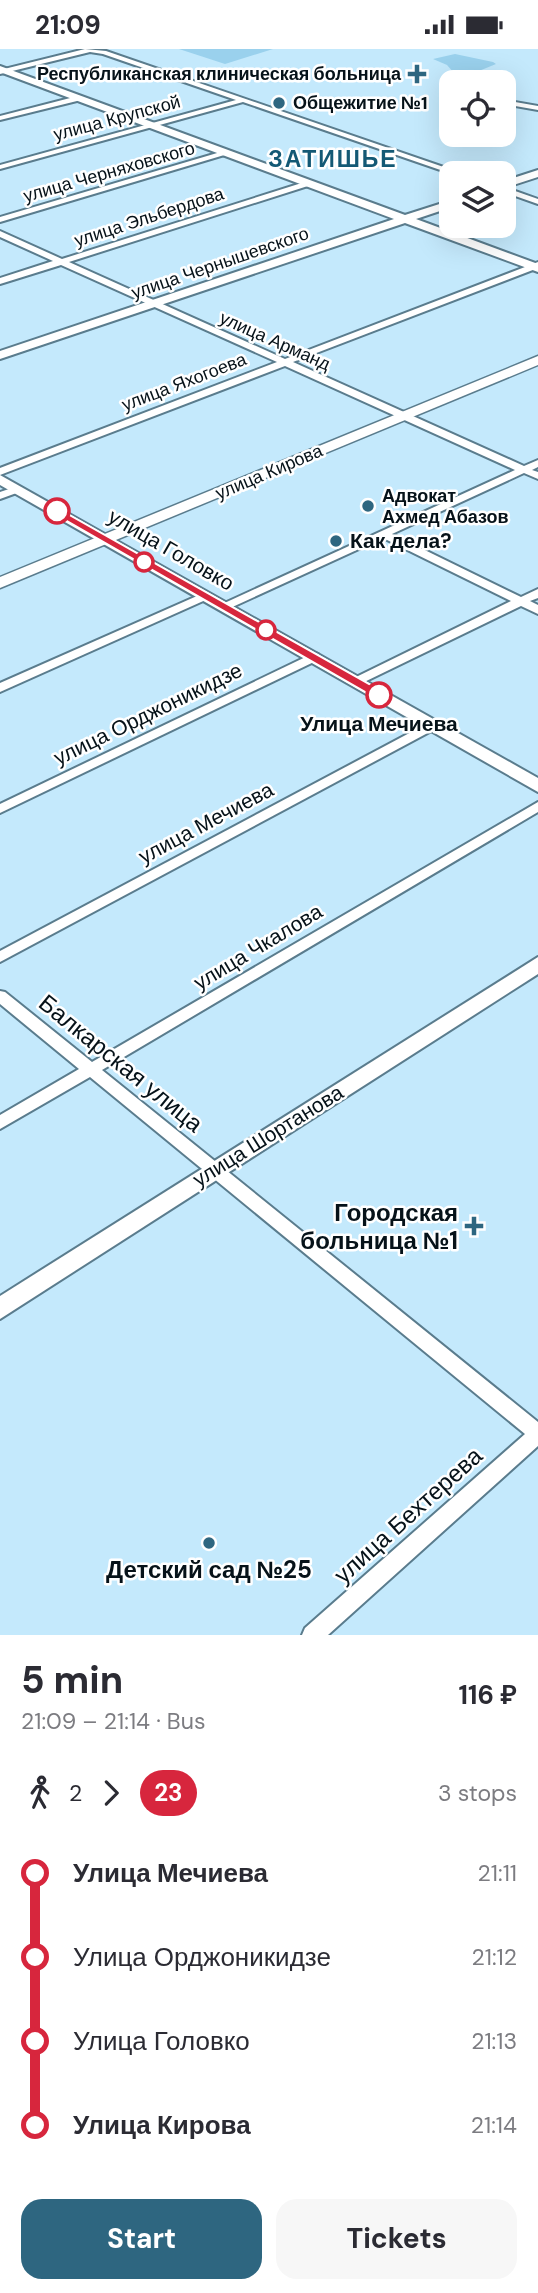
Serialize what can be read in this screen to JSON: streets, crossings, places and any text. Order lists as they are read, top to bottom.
{
  "streets": {
    "main road": ["улица Кирова"],
    "street": [
      "улица Крупской",
      "улица Черняховского",
      "улица Эльбердова",
      "улица Чернышевского",
      "улица Арманд",
      "улица Яхогоева",
      "улица Головко",
      "улица Орджоникидзе",
      "улица Мечиева",
      "улица Чкалова",
      "Балкарская улица",
      "улица Шортанова",
      "улица Бехтерева"
    ]
  },
  "crossings": [
    ["улица Эльбердова", "улица Арманд"],
    ["улица Чернышевского", "улица Арманд"],
    ["улица Арманд", "улица Яхогоева"],
    ["улица Арманд", "улица Кирова"],
    ["улица Кирова", "улица Головко"],
    ["улица Головко", "улица Орджоникидзе"],
    ["улица Головко", "улица Мечиева"],
    ["улица Чкалова", "Балкарская улица"],
    ["Балкарская улица", "улица Шортанова"],
    ["Балкарская улица", "улица Бехтерева"]
  ],
  "districts": ["ЗАТИШЬЕ"],
  "places": {
    "health": ["Республиканская клиническая больница", "Городская больница №1"],
    "other": [
      "Общежитие №1",
      "Адвокат Ахмед Абазов",
      "Как дела?",
      "Улица Мечиева",
      "Детский сад №25"
    ]
  },
  "lines": ["bus line 23"],
  "page": {
    "status": "21:09",
    "heading": ["5 min", "21:09 – 21:14 · Bus", "116 ₽"],
    "legs": ["2", "23", "3 stops"],
    "list": [
      {
        "name": "Улица Мечиева",
        "value": "21:11"
      },
      {
        "name": "Улица Орджоникидзе",
        "value": "21:12"
      },
      {
        "name": "Улица Головко",
        "value": "21:13"
      },
      {
        "name": "Улица Кирова",
        "value": "21:14"
      }
    ],
    "buttons": ["Start", "Tickets"]
  }
}
